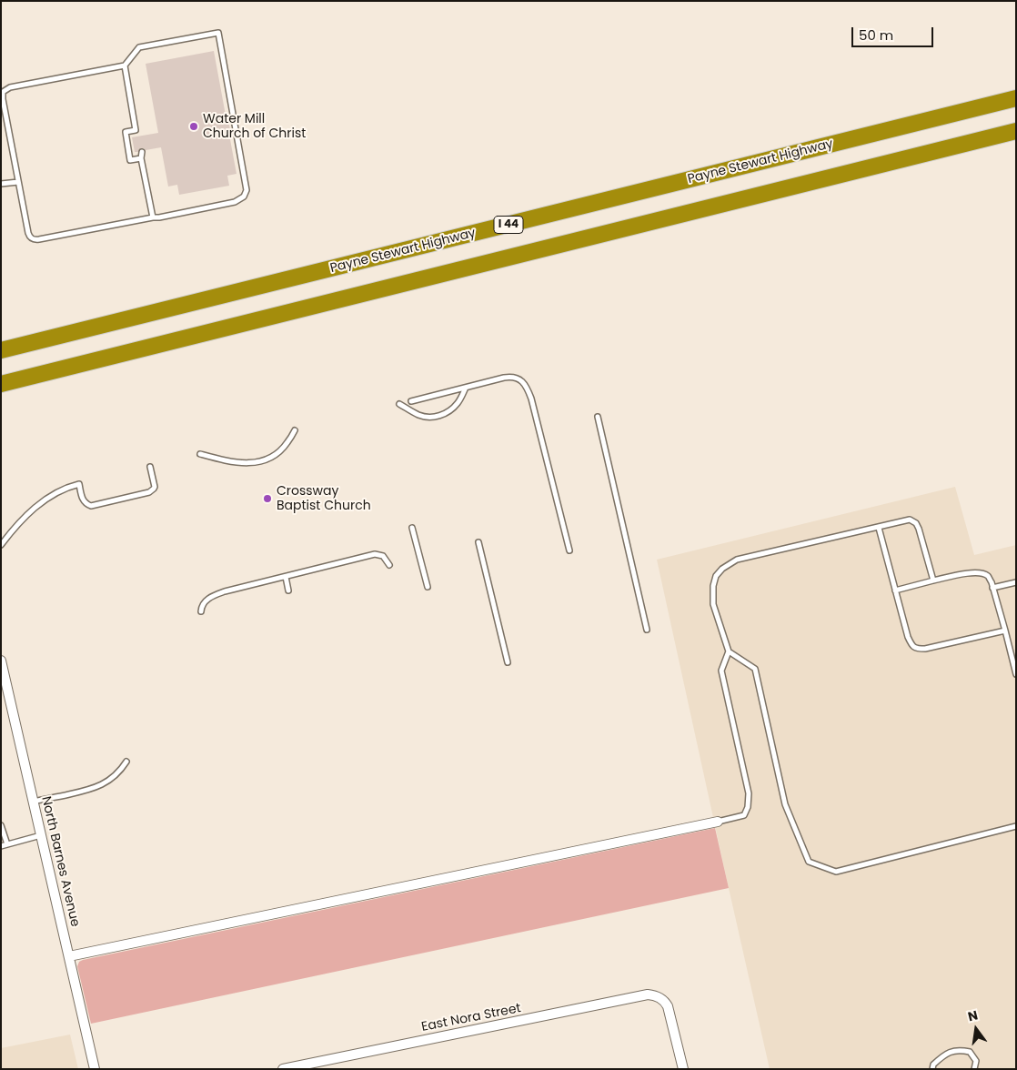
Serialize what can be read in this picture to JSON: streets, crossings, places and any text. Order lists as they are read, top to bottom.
{
  "streets": {
    "highway": ["Payne Stewart Highway", "I 44"],
    "street": ["North Barnes Avenue", "East Nora Street"]
  },
  "places": ["Water Mill Church of Christ", "Crossway Baptist Church"],
  "scale_bar": "50 m",
  "north": "top"
}
